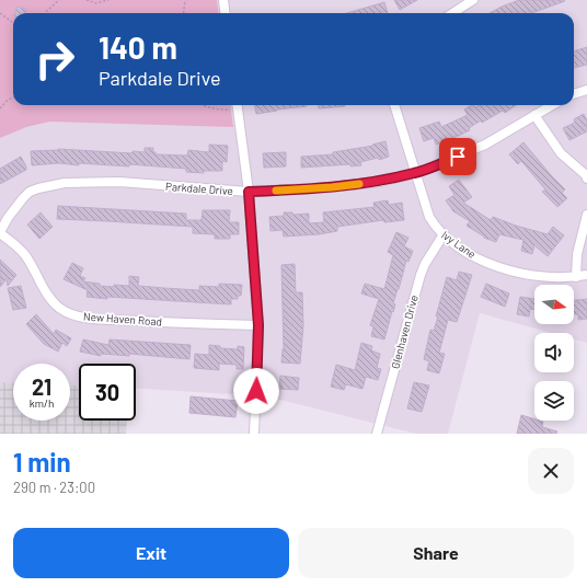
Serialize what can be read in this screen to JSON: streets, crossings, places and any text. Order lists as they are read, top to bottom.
{
  "streets": {
    "street": [
      "Parkdale Drive",
      "Ivy Lane",
      "New Haven Road",
      "Glenhaven Drive"
    ]
  },
  "crossings": [
    ["Parkdale Drive", "Ivy Lane"],
    ["Parkdale Drive", "New Haven Road"],
    ["Ivy Lane", "Glenhaven Drive"]
  ],
  "north": "right",
  "page": {
    "turn": ["140 m", "Parkdale Drive"],
    "speed": "21 km/h",
    "limit": "30",
    "heading": ["1 min", "290 m · 23:00"],
    "buttons": ["Exit", "Share"]
  }
}
